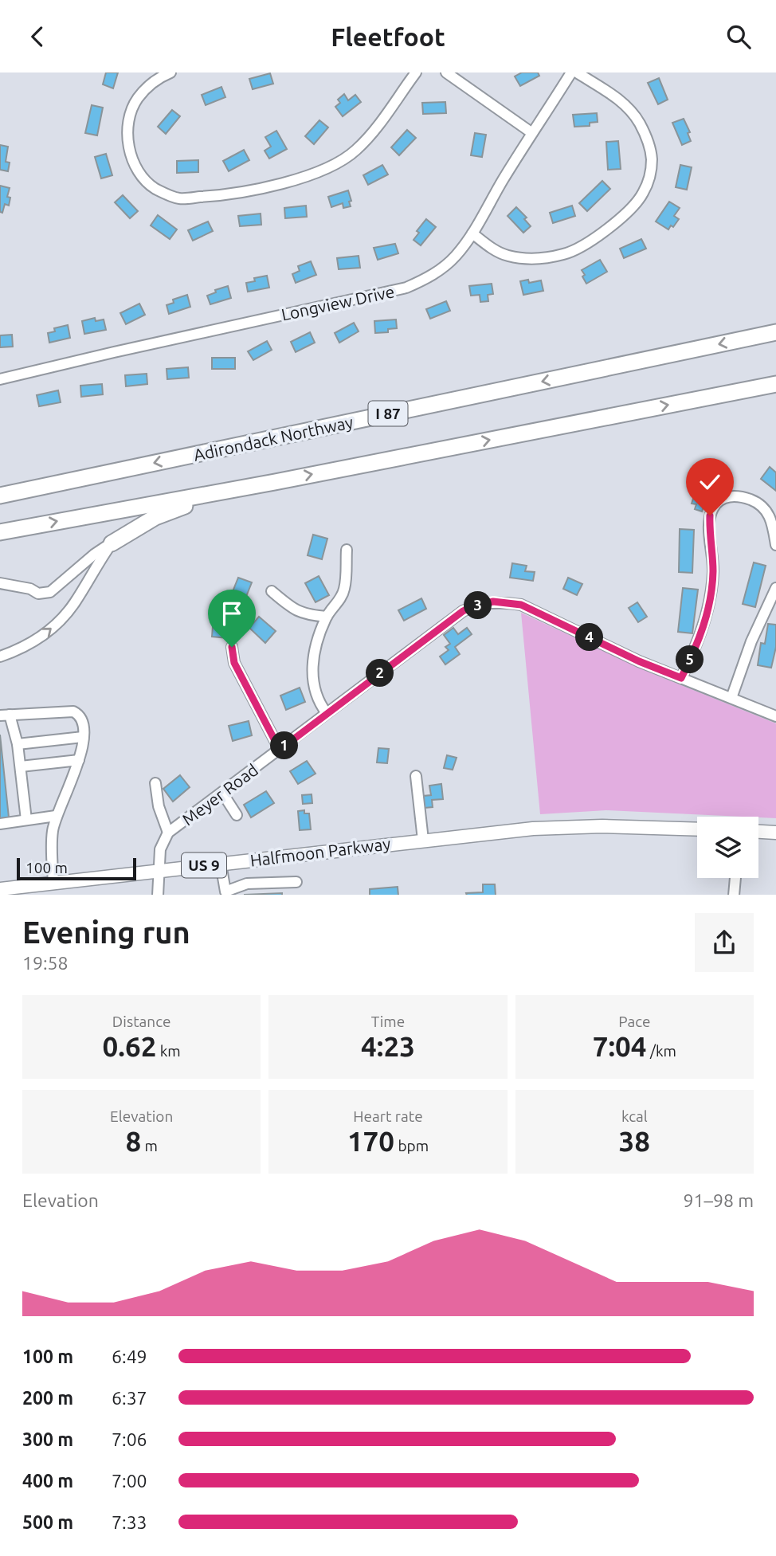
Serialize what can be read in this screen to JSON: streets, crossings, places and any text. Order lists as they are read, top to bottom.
{
  "streets": {
    "highway": ["I 87", "Adirondack Northway"],
    "main road": ["Halfmoon Parkway", "US 9"],
    "street": ["Longview Drive", "Meyer Road"]
  },
  "crossings": [
    ["Meyer Road", "Halfmoon Parkway"],
    ["Halfmoon Parkway", "US 9"]
  ],
  "scale_bar": "100 m",
  "page": {
    "header": "Fleetfoot",
    "pins": [
      "3",
      "4",
      "5",
      "2",
      "1"
    ],
    "scale": "100 m",
    "heading": ["Evening run", "19:58"],
    "stats": [
      ["Distance", "0.62 km"],
      ["Time", "4:23"],
      ["Pace", "7:04 /km"],
      ["Elevation", "8 m"],
      ["Heart rate", "170 bpm"],
      ["kcal", "38"]
    ],
    "chart": ["Elevation", "91–98 m"],
    "list": [
      {
        "name": "100 m",
        "note": "6:49"
      },
      {
        "name": "200 m",
        "note": "6:37"
      },
      {
        "name": "300 m",
        "note": "7:06"
      },
      {
        "name": "400 m",
        "note": "7:00"
      },
      {
        "name": "500 m",
        "note": "7:33"
      }
    ]
  }
}
